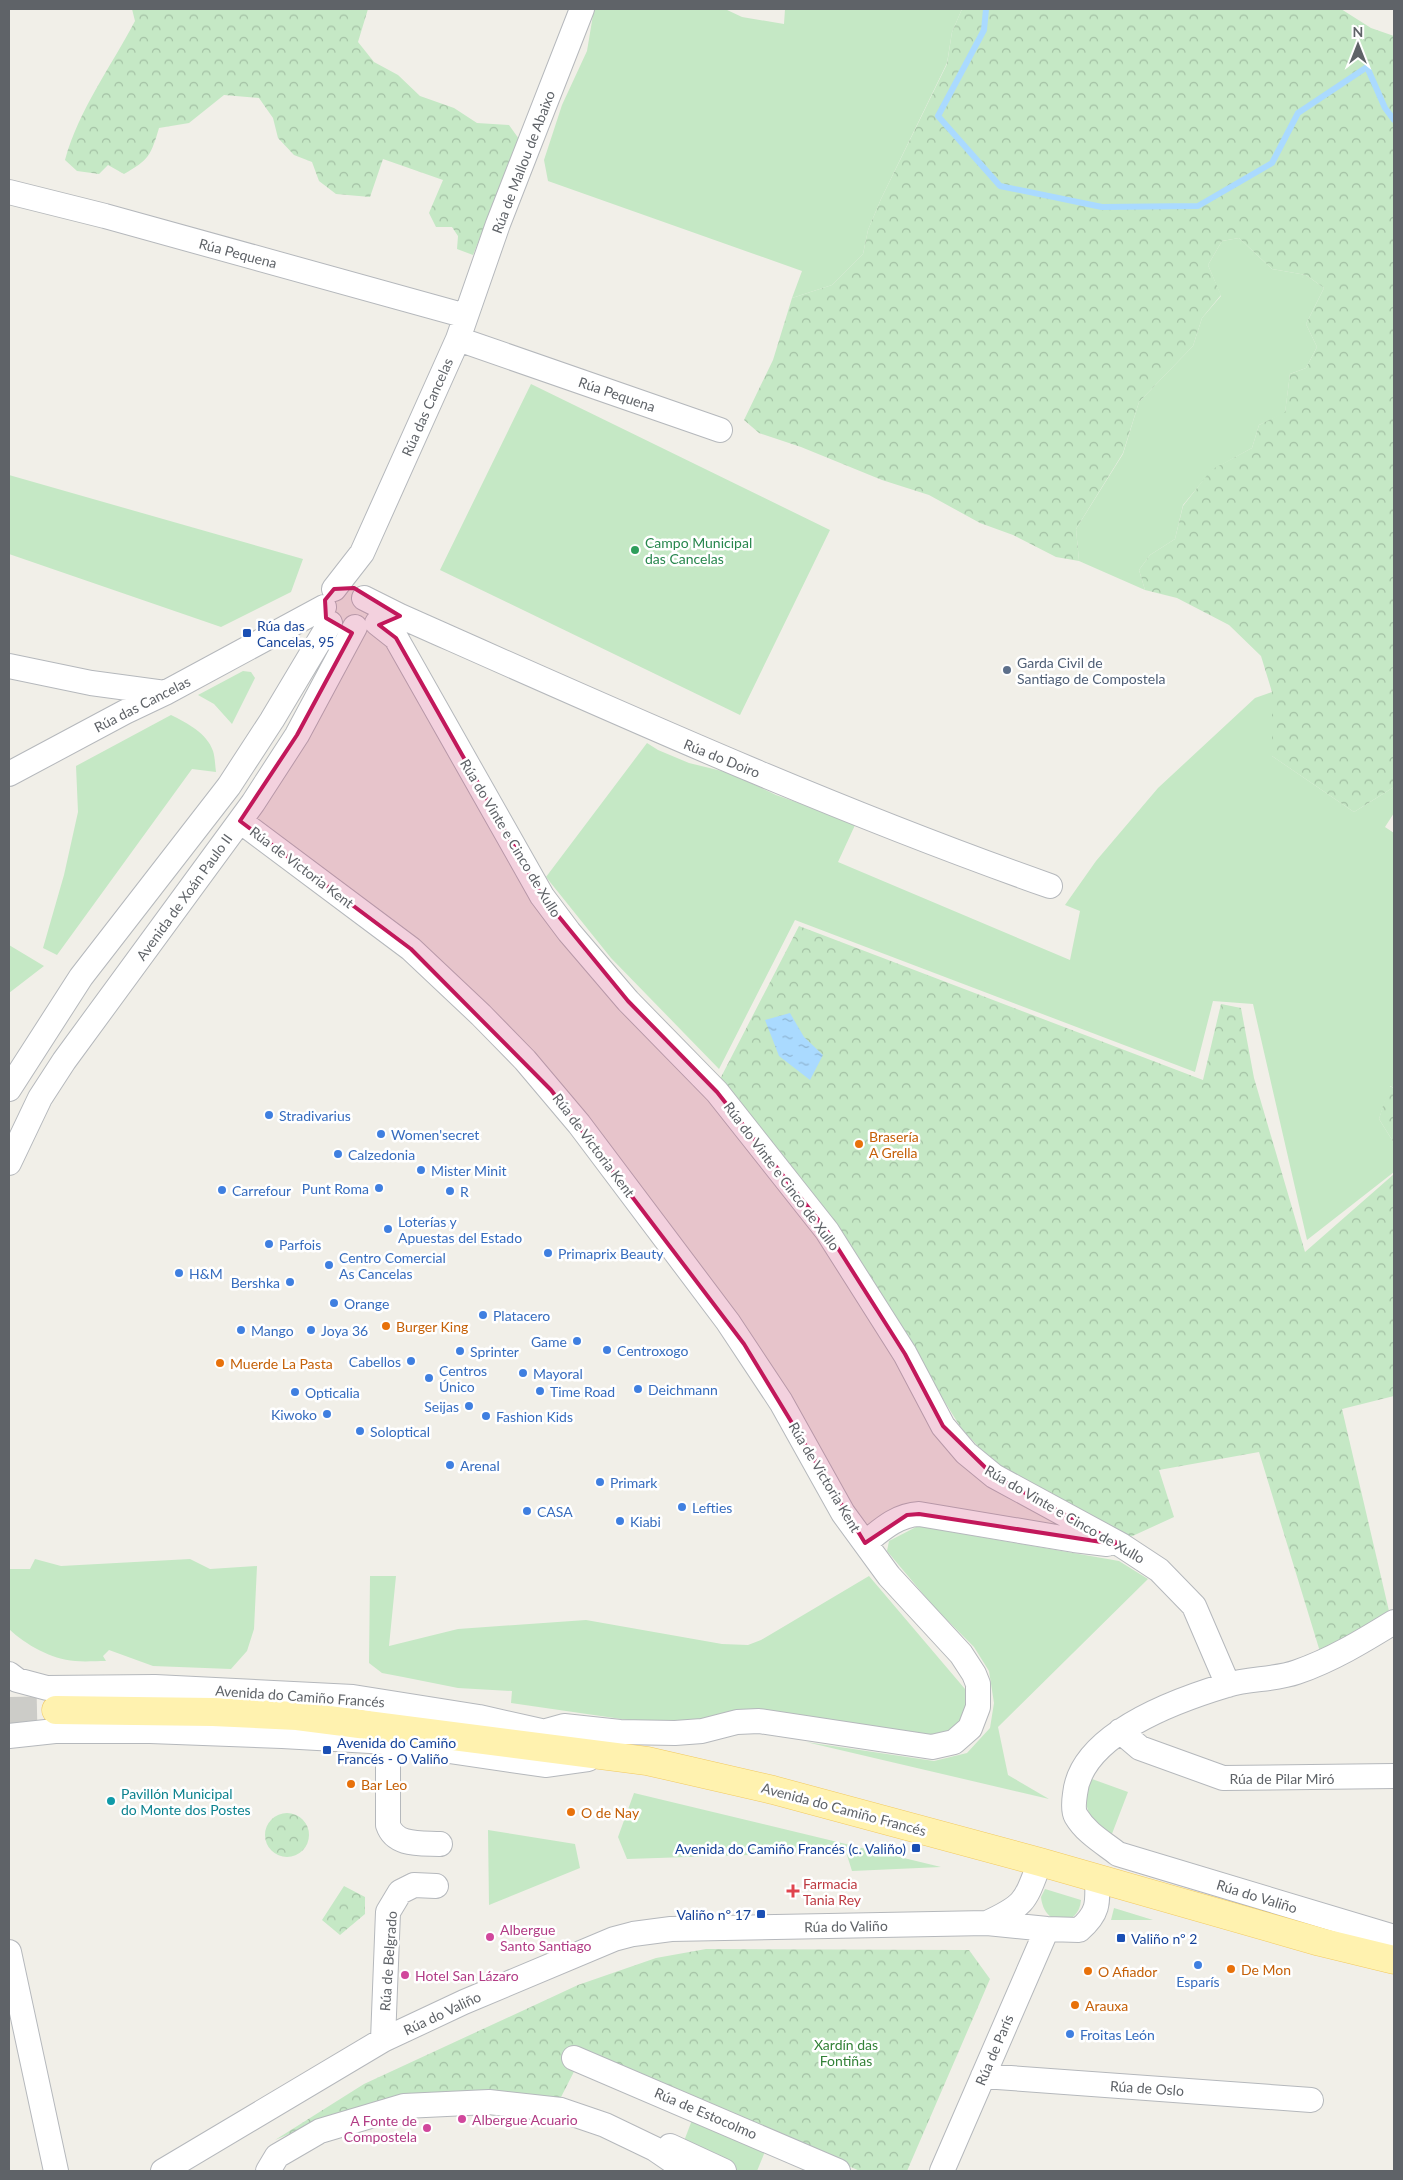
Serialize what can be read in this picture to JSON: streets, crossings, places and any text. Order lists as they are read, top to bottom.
{
  "streets": {
    "main road": ["Avenida do Camiño Francés", "Rúa do Valiño"],
    "street": [
      "Rúa de Mallou de Abaixo",
      "Rúa Pequena",
      "Rúa das Cancelas",
      "Rúa do Doiro",
      "Rúa do Vinte e Cinco de Xullo",
      "Rúa de Victoria Kent",
      "Avenida de Xoán Paulo II",
      "Rúa de Pilar Miró",
      "Rúa de Belgrado",
      "Rúa de París",
      "Rúa de Oslo",
      "Rúa de Estocolmo"
    ]
  },
  "crossings": [
    ["Rúa de Mallou de Abaixo", "Rúa Pequena"],
    ["Rúa de Mallou de Abaixo", "Rúa das Cancelas"],
    ["Rúa Pequena", "Rúa das Cancelas"],
    ["Rúa das Cancelas", "Rúa do Doiro"],
    ["Rúa das Cancelas", "Rúa do Vinte e Cinco de Xullo"],
    ["Rúa das Cancelas", "Avenida de Xoán Paulo II"],
    ["Rúa do Doiro", "Rúa do Vinte e Cinco de Xullo"],
    ["Rúa do Doiro", "Avenida de Xoán Paulo II"],
    ["Rúa do Vinte e Cinco de Xullo", "Rúa de Victoria Kent"],
    ["Rúa do Vinte e Cinco de Xullo", "Avenida de Xoán Paulo II"],
    ["Rúa de Victoria Kent", "Avenida de Xoán Paulo II"],
    ["Rúa de Victoria Kent", "Avenida do Camiño Francés"],
    ["Avenida do Camiño Francés", "Rúa do Valiño"],
    ["Avenida do Camiño Francés", "Rúa de París"],
    ["Rúa de Pilar Miró", "Rúa do Valiño"],
    ["Rúa do Valiño", "Rúa de Belgrado"],
    ["Rúa do Valiño", "Rúa de París"],
    ["Rúa de París", "Rúa de Oslo"]
  ],
  "parks": ["Xardín das Fontiñas"],
  "places": {
    "other": [
      "Campo Municipal das Cancelas",
      "Garda Civil de Santiago de Compostela",
      "Stradivarius",
      "Women'secret",
      "Brasería A Grella",
      "Calzedonia",
      "Mister Minit",
      "Punt Roma",
      "Carrefour",
      "R",
      "Loterías y Apuestas del Estado",
      "Parfois",
      "Primaprix Beauty",
      "Centro Comercial As Cancelas",
      "H&M",
      "Bershka",
      "Orange",
      "Platacero",
      "Burger King",
      "Mango",
      "Joya 36",
      "Game",
      "Centroxogo",
      "Sprinter",
      "Cabellos",
      "Muerde La Pasta",
      "Mayoral",
      "Centros Único",
      "Deichmann",
      "Time Road",
      "Opticalia",
      "Seijas",
      "Kiwoko",
      "Fashion Kids",
      "Soloptical",
      "Arenal",
      "Primark",
      "Lefties",
      "CASA",
      "Kiabi",
      "Bar Leo",
      "Pavillón Municipal do Monte dos Postes",
      "O de Nay",
      "Albergue Santo Santiago",
      "Esparís",
      "De Mon",
      "O Afiador",
      "Hotel San Lázaro",
      "Arauxa",
      "Froitas León",
      "Albergue Acuario",
      "A Fonte de Compostela"
    ],
    "transit": [
      "Rúa das Cancelas, 95",
      "Avenida do Camiño Francés - O Valiño",
      "Avenida do Camiño Francés (c. Valiño)",
      "Valiño nº 17",
      "Valiño nº 2"
    ],
    "health": ["Farmacia Tania Rey"]
  },
  "north": "top"
}
